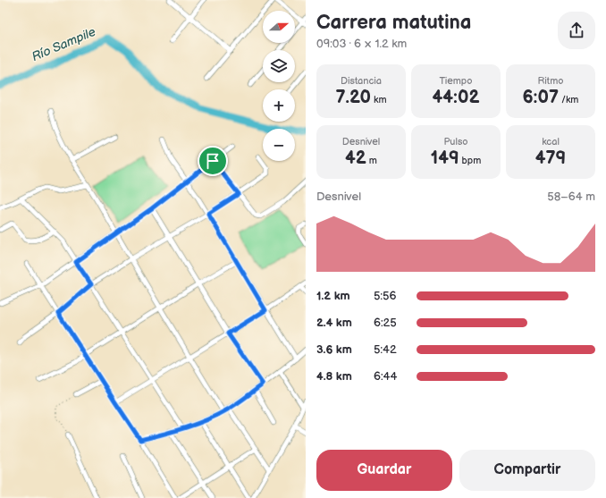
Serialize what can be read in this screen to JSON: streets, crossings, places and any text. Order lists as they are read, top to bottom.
{
  "water": ["Río Sampile"],
  "north": "right",
  "page": {
    "heading": ["Carrera matutina", "09:03 · 6 × 1.2 km"],
    "map_buttons": ["+", "−"],
    "stats": [
      ["Distancia", "7.20 km"],
      ["Tiempo", "44:02"],
      ["Ritmo", "6:07 /km"],
      ["Desnivel", "42 m"],
      ["Pulso", "149 bpm"],
      ["kcal", "479"]
    ],
    "chart": ["Desnivel", "58–64 m"],
    "list": [
      {
        "name": "1.2 km",
        "note": "5:56"
      },
      {
        "name": "2.4 km",
        "note": "6:25"
      },
      {
        "name": "3.6 km",
        "note": "5:42"
      },
      {
        "name": "4.8 km",
        "note": "6:44"
      }
    ],
    "buttons": ["Guardar", "Compartir"]
  }
}
